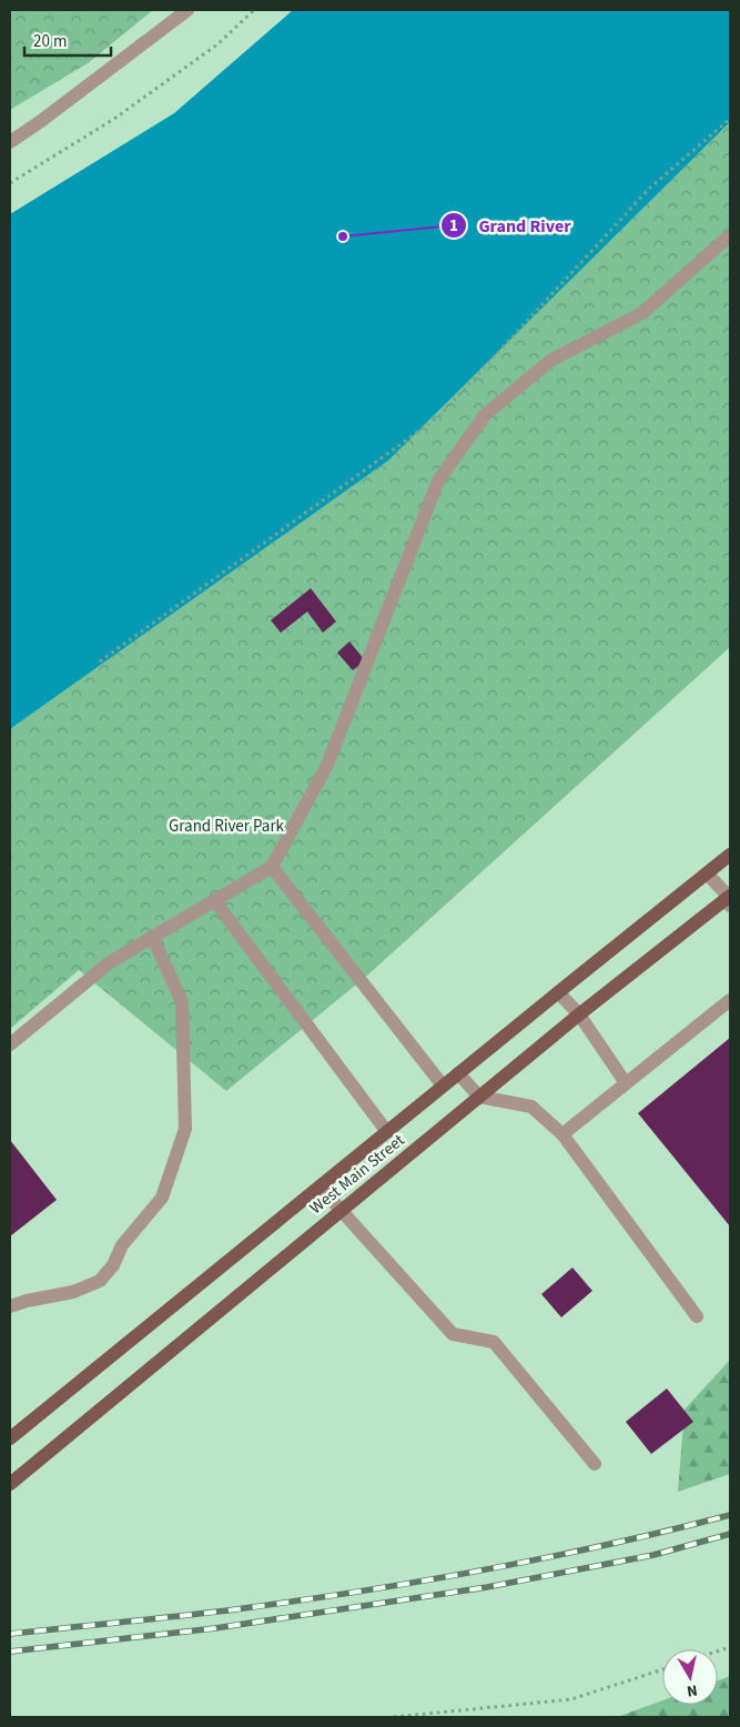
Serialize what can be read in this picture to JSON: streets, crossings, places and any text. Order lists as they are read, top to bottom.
{
  "streets": {
    "main road": ["West Main Street"]
  },
  "parks": ["Grand River Park"],
  "places": ["Grand River"],
  "scale_bar": "20 m",
  "north": "bottom"
}
